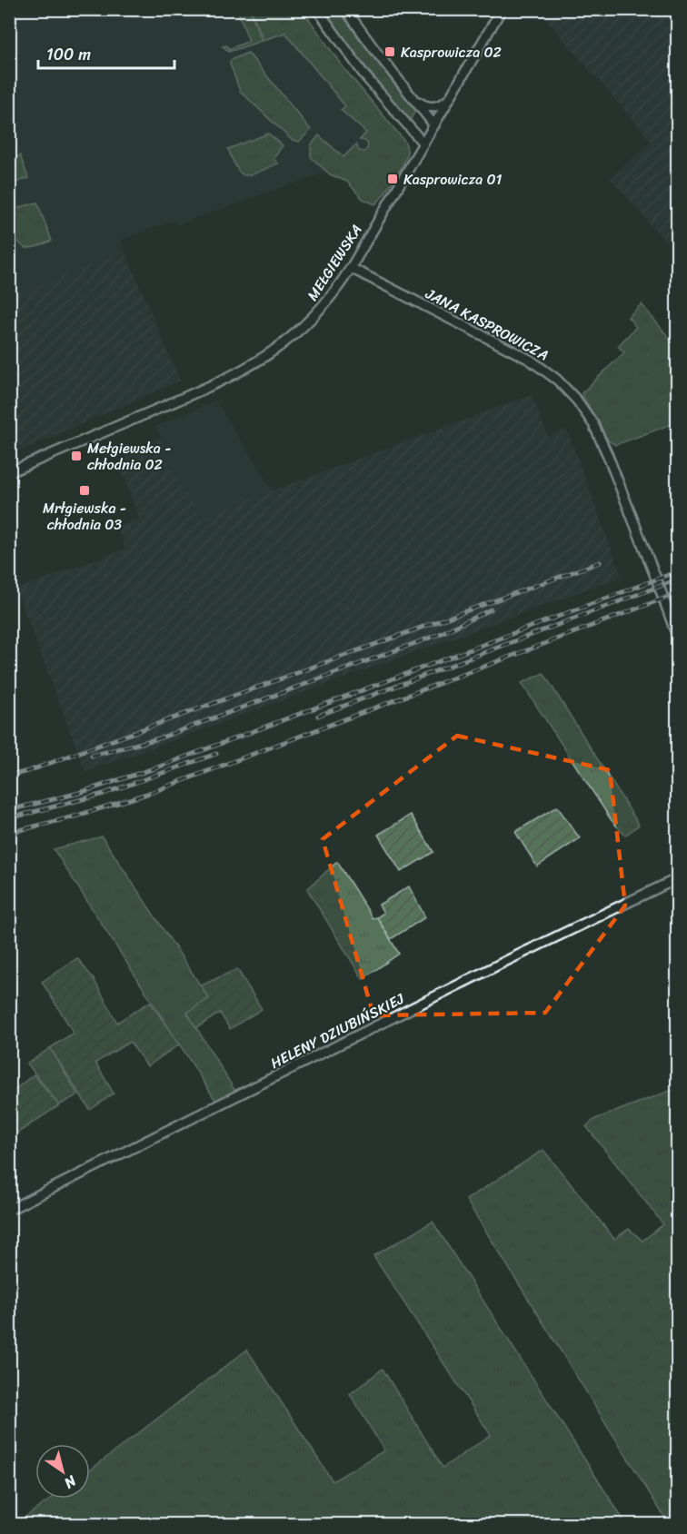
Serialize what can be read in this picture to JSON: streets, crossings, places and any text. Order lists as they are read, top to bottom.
{
  "streets": {
    "street": ["MEŁGIEWSKA", "JANA KASPROWICZA", "HELENY DZIUBIŃSKIEJ"]
  },
  "crossings": [
    ["MEŁGIEWSKA", "JANA KASPROWICZA"]
  ],
  "places": {
    "transit": [
      "Kasprowicza 02",
      "Kasprowicza 01",
      "Mełgiewska - chłodnia 02",
      "Mrłgiewska - chłodnia 03"
    ]
  },
  "scale_bar": "100 m",
  "north": "bottom right"
}
